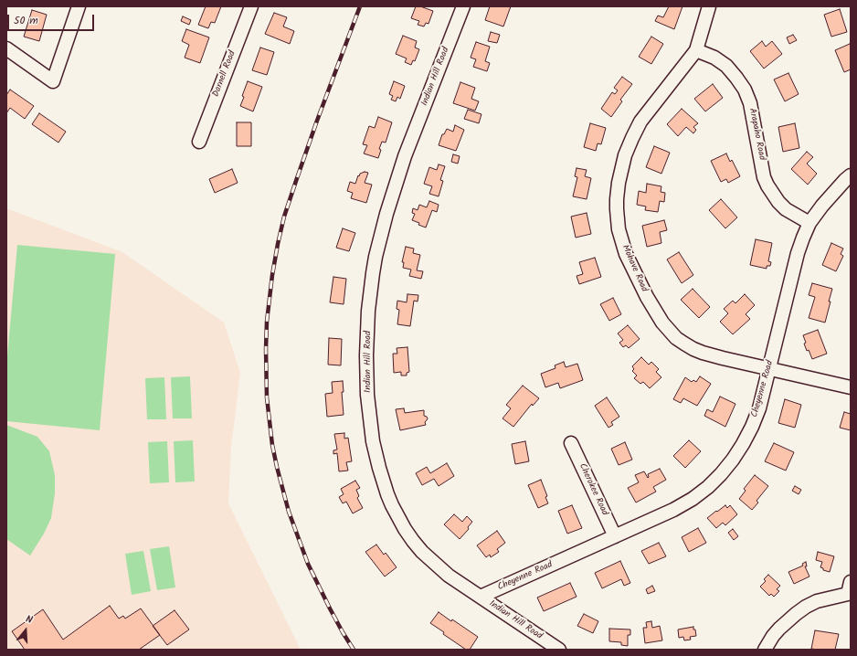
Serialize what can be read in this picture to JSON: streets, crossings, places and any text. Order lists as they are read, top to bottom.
{
  "streets": {
    "street": [
      "Darnell Road",
      "Indian Hill Road",
      "Arapaho Road",
      "Mohave Road",
      "Cheyenne Road",
      "Cherokee Road"
    ]
  },
  "crossings": [
    ["Indian Hill Road", "Cheyenne Road"],
    ["Arapaho Road", "Mohave Road"],
    ["Arapaho Road", "Cheyenne Road"],
    ["Mohave Road", "Cheyenne Road"],
    ["Cheyenne Road", "Cherokee Road"]
  ],
  "scale_bar": "50 m",
  "north": "top"
}
